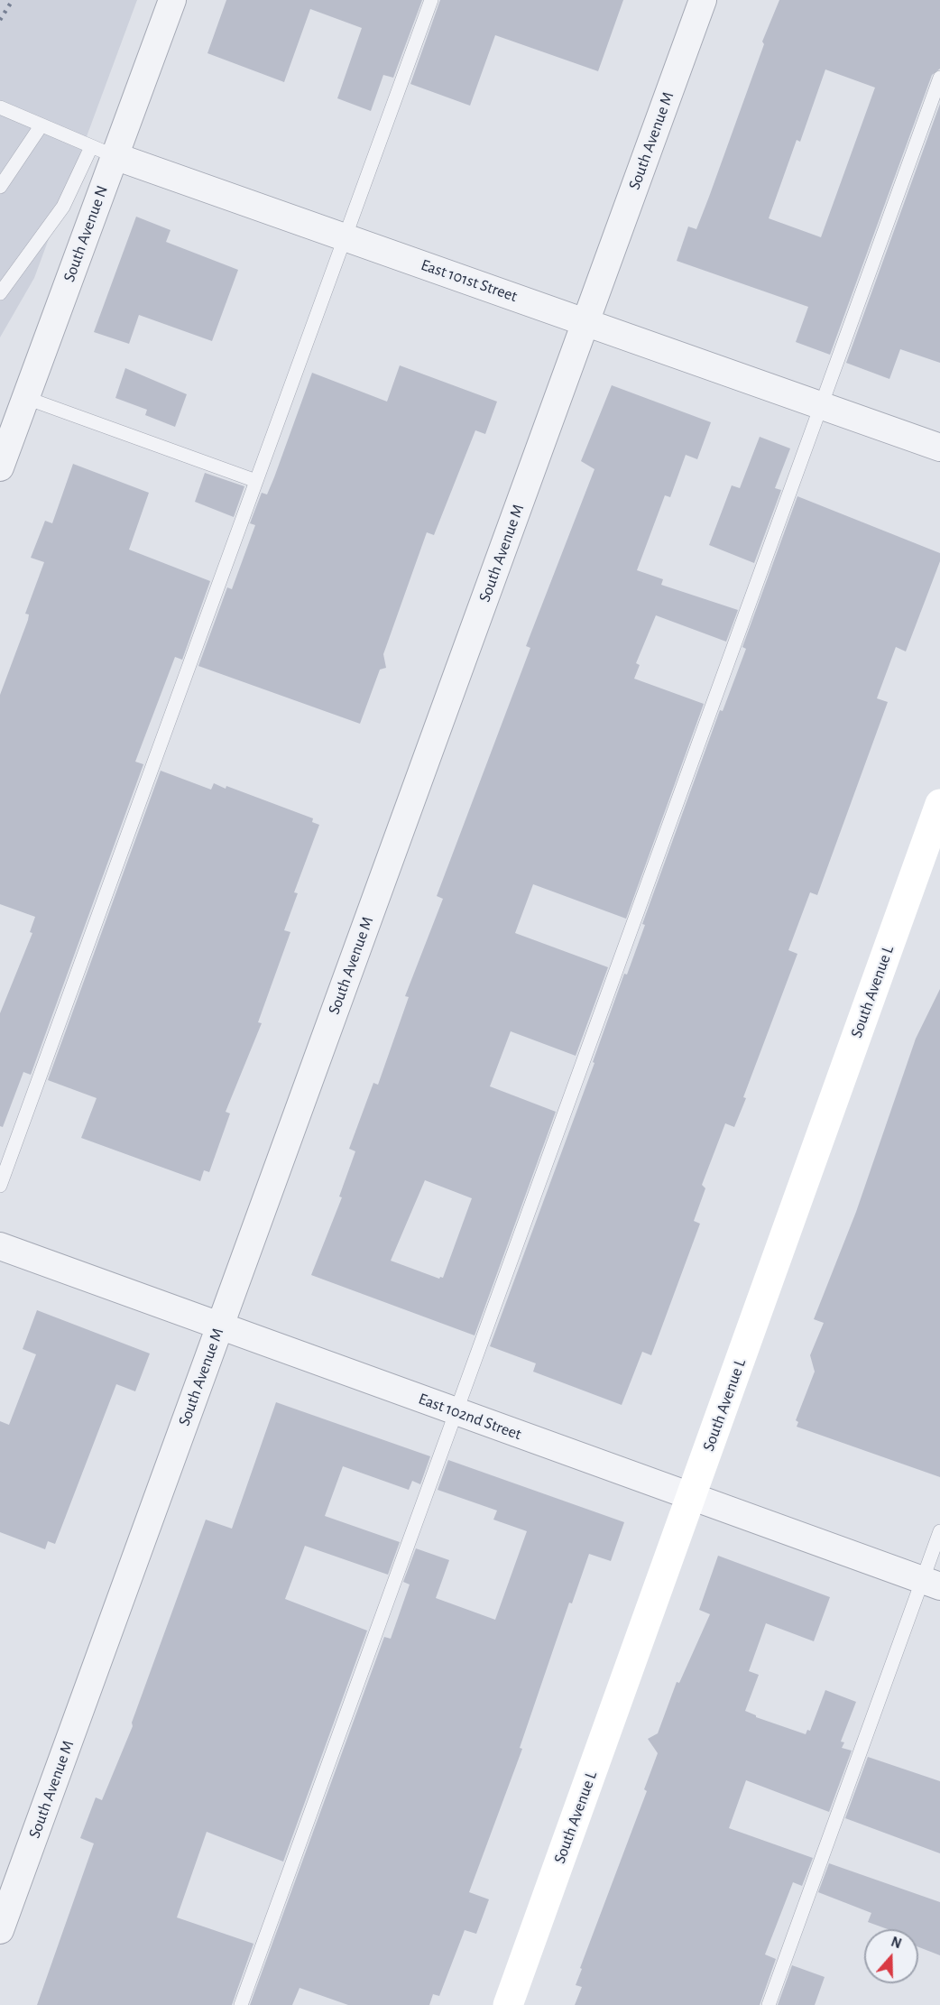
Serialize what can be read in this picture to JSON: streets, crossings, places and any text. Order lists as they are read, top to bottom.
{
  "streets": {
    "street": [
      "South Avenue M",
      "South Avenue N",
      "East 101st Street",
      "South Avenue L",
      "East 102nd Street"
    ]
  },
  "crossings": [
    ["South Avenue M", "East 101st Street"],
    ["South Avenue M", "East 102nd Street"],
    ["South Avenue N", "East 101st Street"],
    ["South Avenue L", "East 102nd Street"]
  ],
  "north": "top"
}
